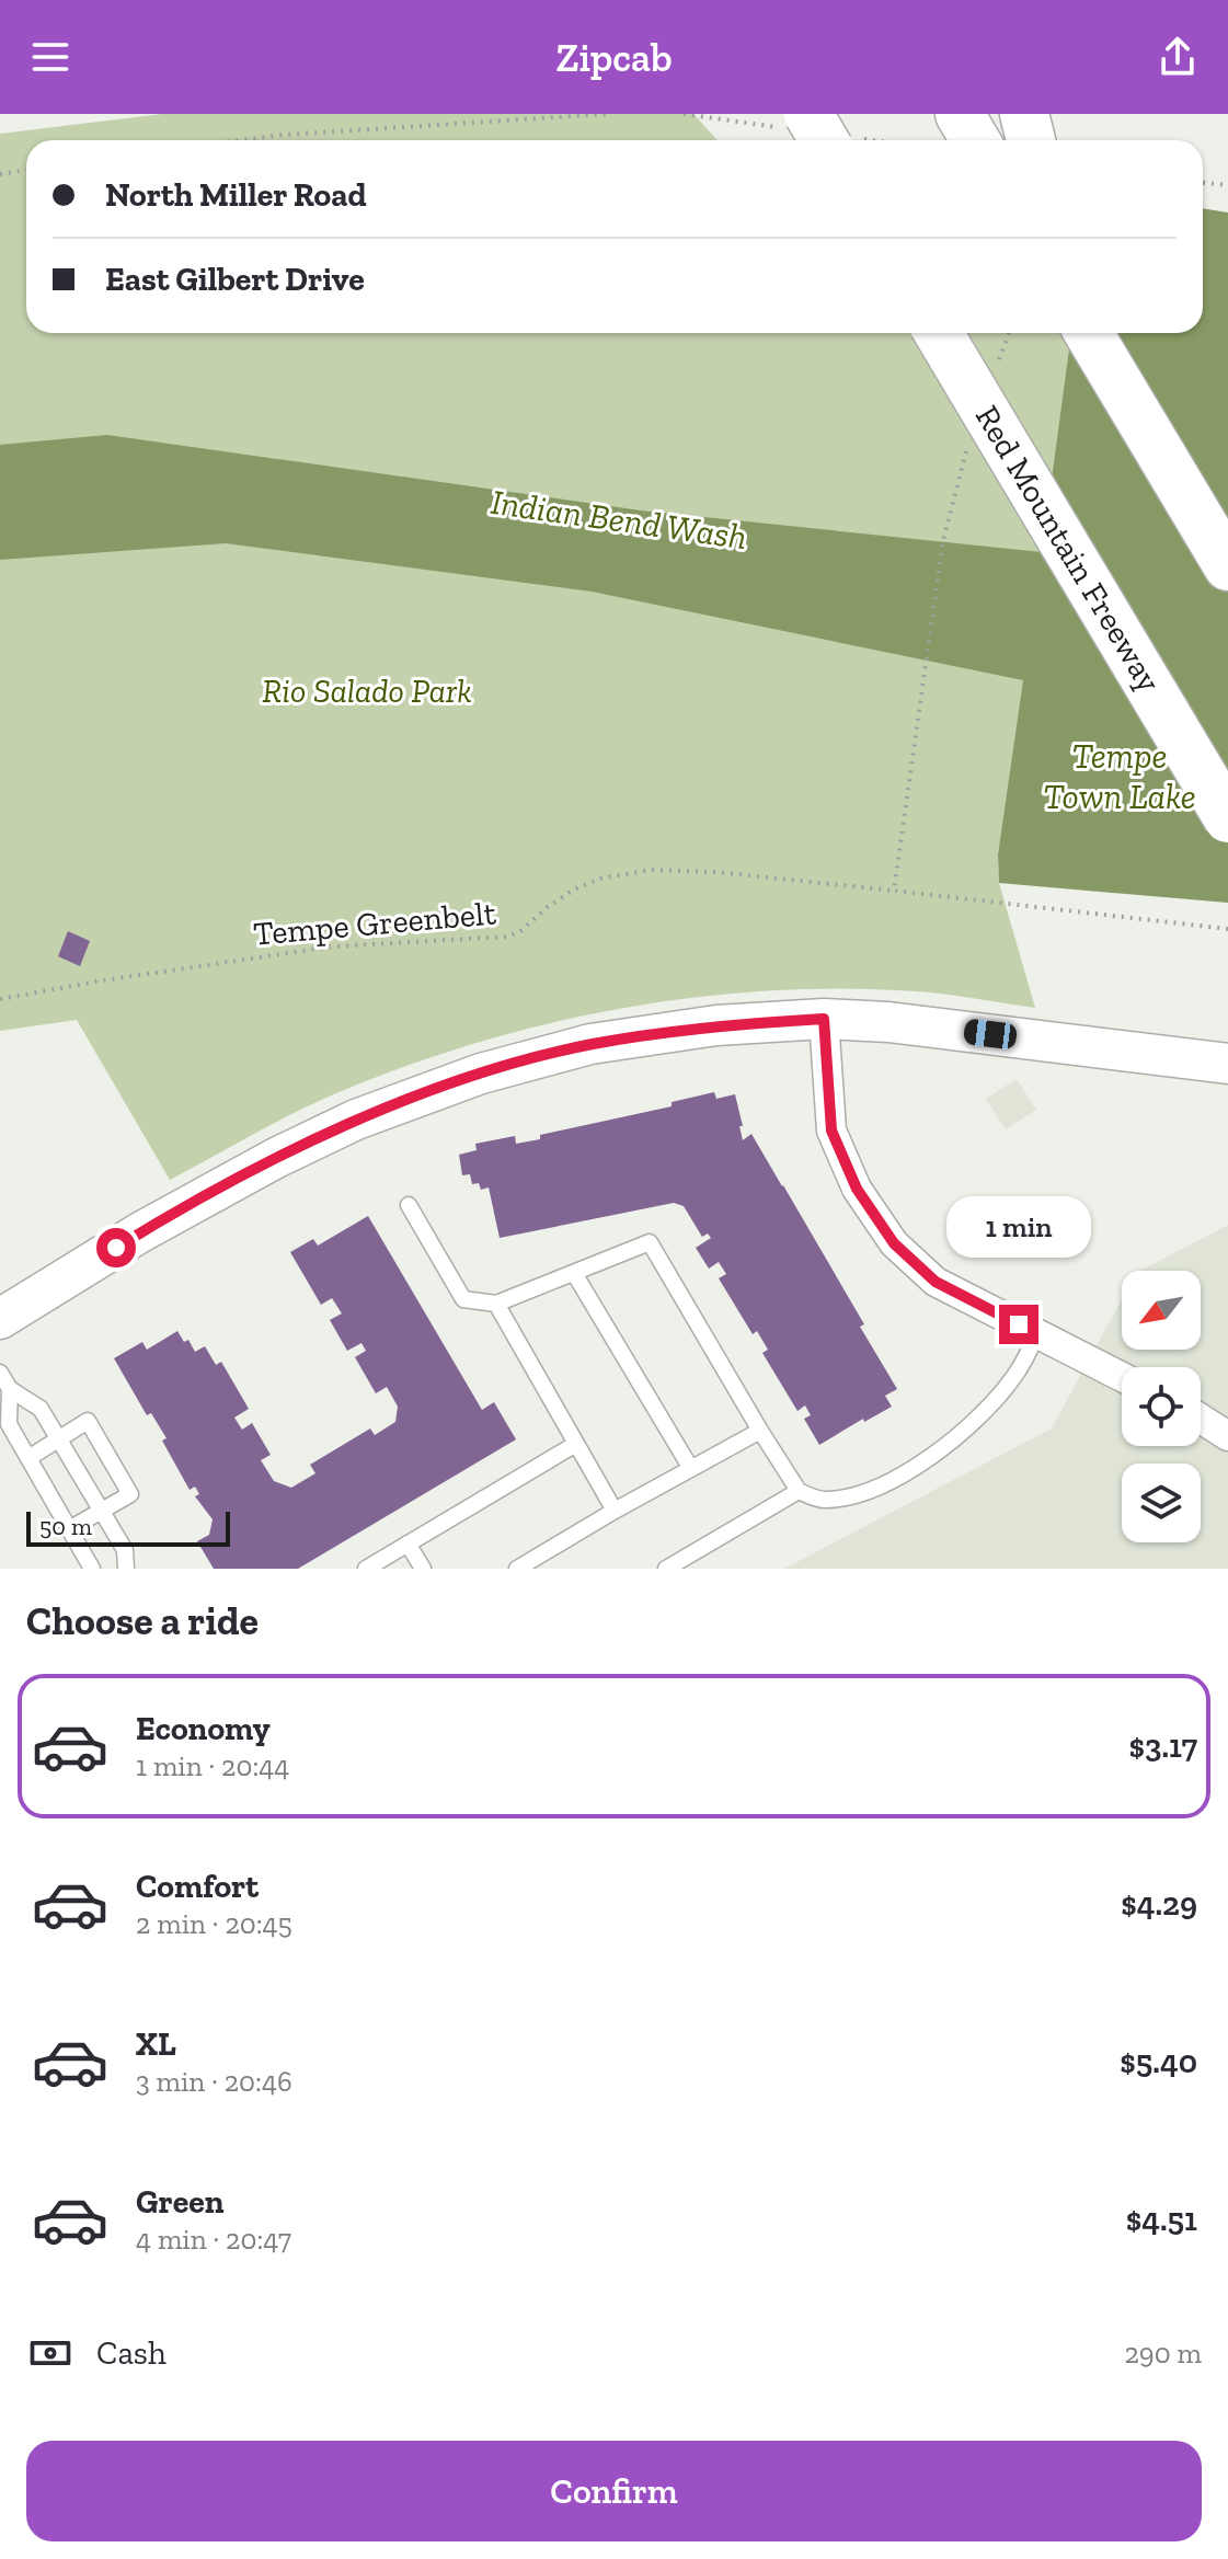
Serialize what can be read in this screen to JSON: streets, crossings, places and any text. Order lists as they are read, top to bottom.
{
  "streets": {
    "highway": ["Red Mountain Freeway"],
    "path": ["Tempe Greenbelt"]
  },
  "water": ["Indian Bend Wash", "Tempe Town Lake"],
  "parks": ["Rio Salado Park"],
  "scale_bar": "50 m",
  "north": "bottom left",
  "page": {
    "header": "Zipcab",
    "banner": ["North Miller Road", "East Gilbert Drive"],
    "bubble": "1 min",
    "scale": "50 m",
    "heading": "Choose a ride",
    "list": [
      {
        "name": "Economy",
        "note": "1 min · 20:44",
        "value": "$3.17"
      },
      {
        "name": "Comfort",
        "note": "2 min · 20:45",
        "value": "$4.29"
      },
      {
        "name": "XL",
        "note": "3 min · 20:46",
        "value": "$5.40"
      },
      {
        "name": "Green",
        "note": "4 min · 20:47",
        "value": "$4.51"
      }
    ],
    "pay": ["Cash", "290 m"],
    "buttons": "Confirm"
  }
}
